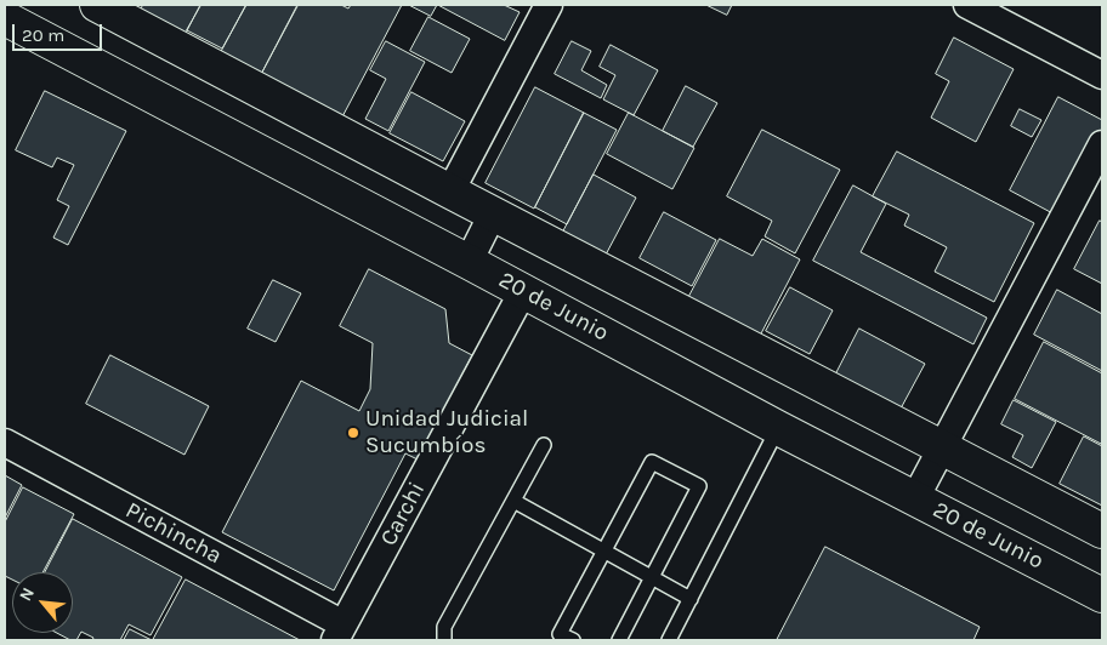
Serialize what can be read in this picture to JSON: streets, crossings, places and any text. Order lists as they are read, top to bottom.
{
  "streets": {
    "street": ["20 de Junio", "Carchi", "Pichincha"]
  },
  "crossings": [
    ["20 de Junio", "Carchi"],
    ["Carchi", "Pichincha"]
  ],
  "places": ["Unidad Judicial Sucumbíos"],
  "scale_bar": "20 m",
  "north": "top left"
}
